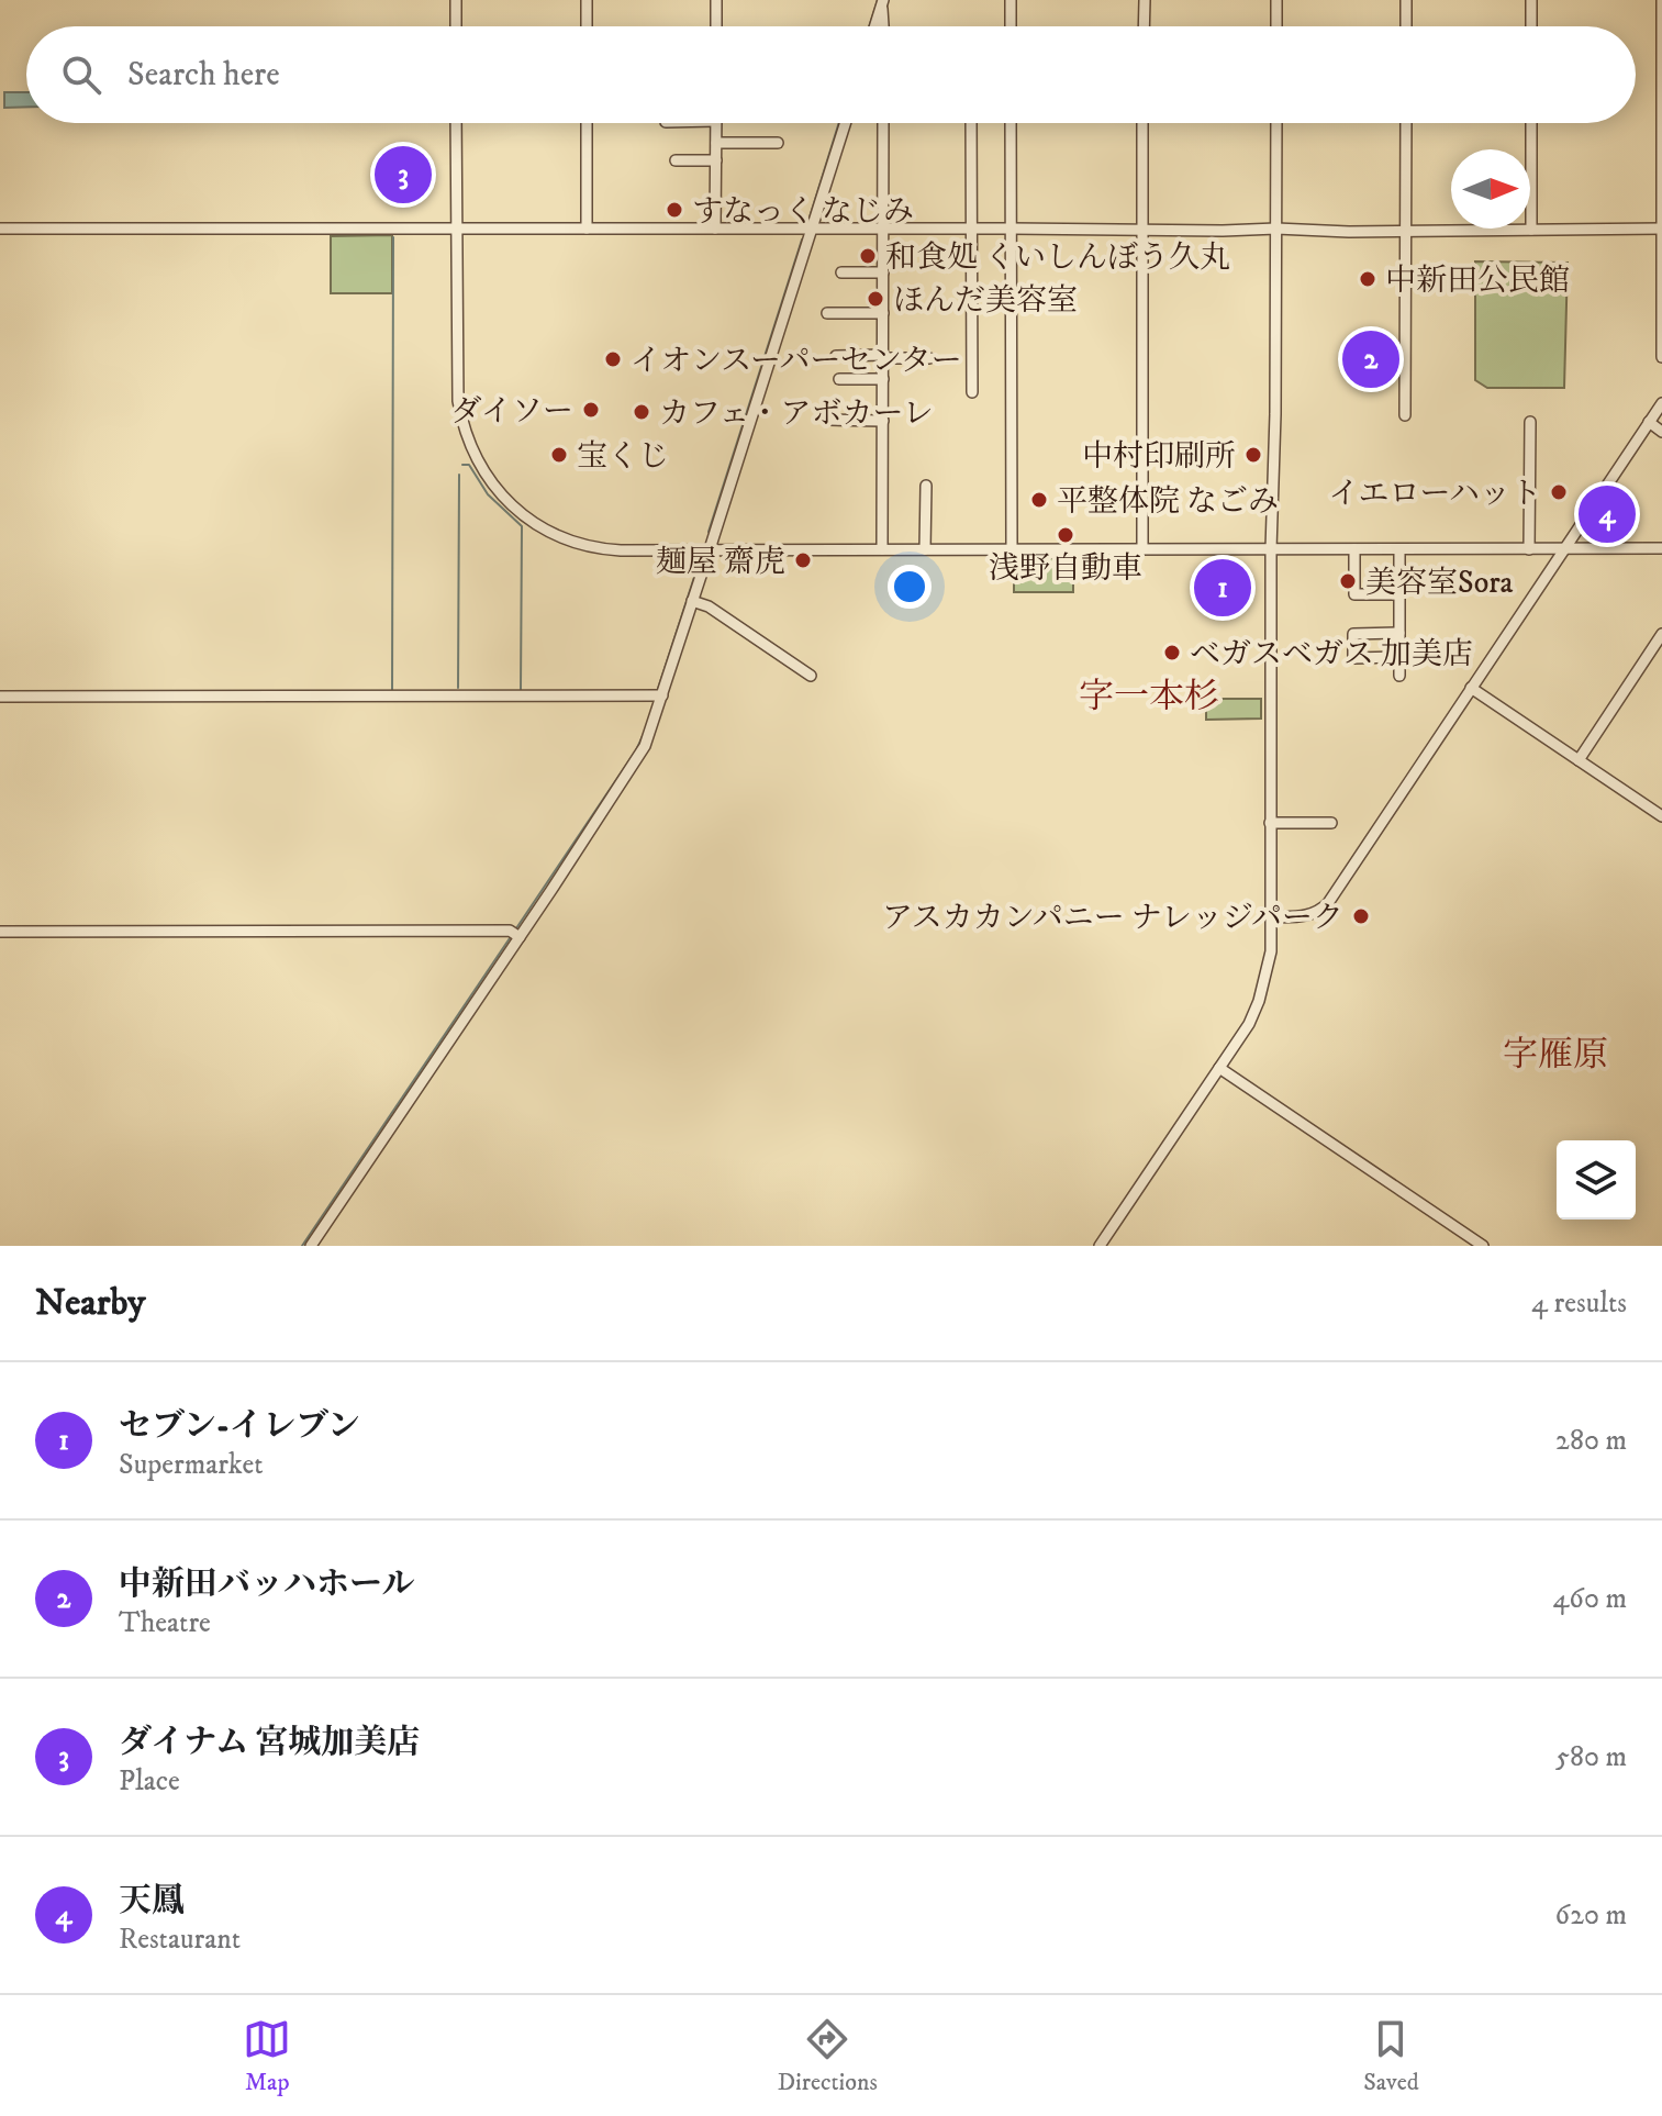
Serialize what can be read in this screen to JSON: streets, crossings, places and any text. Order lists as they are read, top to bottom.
{
  "districts": ["字一本杉", "字雁原"],
  "places": [
    "すなっく なじみ",
    "和食処 くいしんぼう久丸",
    "中新田公民館",
    "ほんだ美容室",
    "イオンスーパーセンター",
    "ダイソー",
    "カフェ・アボカーレ",
    "宝くじ",
    "中村印刷所",
    "イエローハット",
    "平整体院 なごみ",
    "浅野自動車",
    "麺屋 齋虎",
    "美容室Sora",
    "ベガスベガス 加美店",
    "アスカカンパニー ナレッジパーク"
  ],
  "north": "right",
  "page": {
    "search": "Search here",
    "pins": [
      "3",
      "2",
      "4",
      "1"
    ],
    "heading": ["Nearby", "4 results"],
    "list": [
      {
        "mark": "1",
        "name": "セブン-イレブン",
        "note": "Supermarket",
        "value": "280 m"
      },
      {
        "mark": "2",
        "name": "中新田バッハホール",
        "note": "Theatre",
        "value": "460 m"
      },
      {
        "mark": "3",
        "name": "ダイナム 宮城加美店",
        "note": "Place",
        "value": "580 m"
      },
      {
        "mark": "4",
        "name": "天鳳",
        "note": "Restaurant",
        "value": "620 m"
      }
    ],
    "nav": ["Map", "Directions", "Saved"]
  }
}
